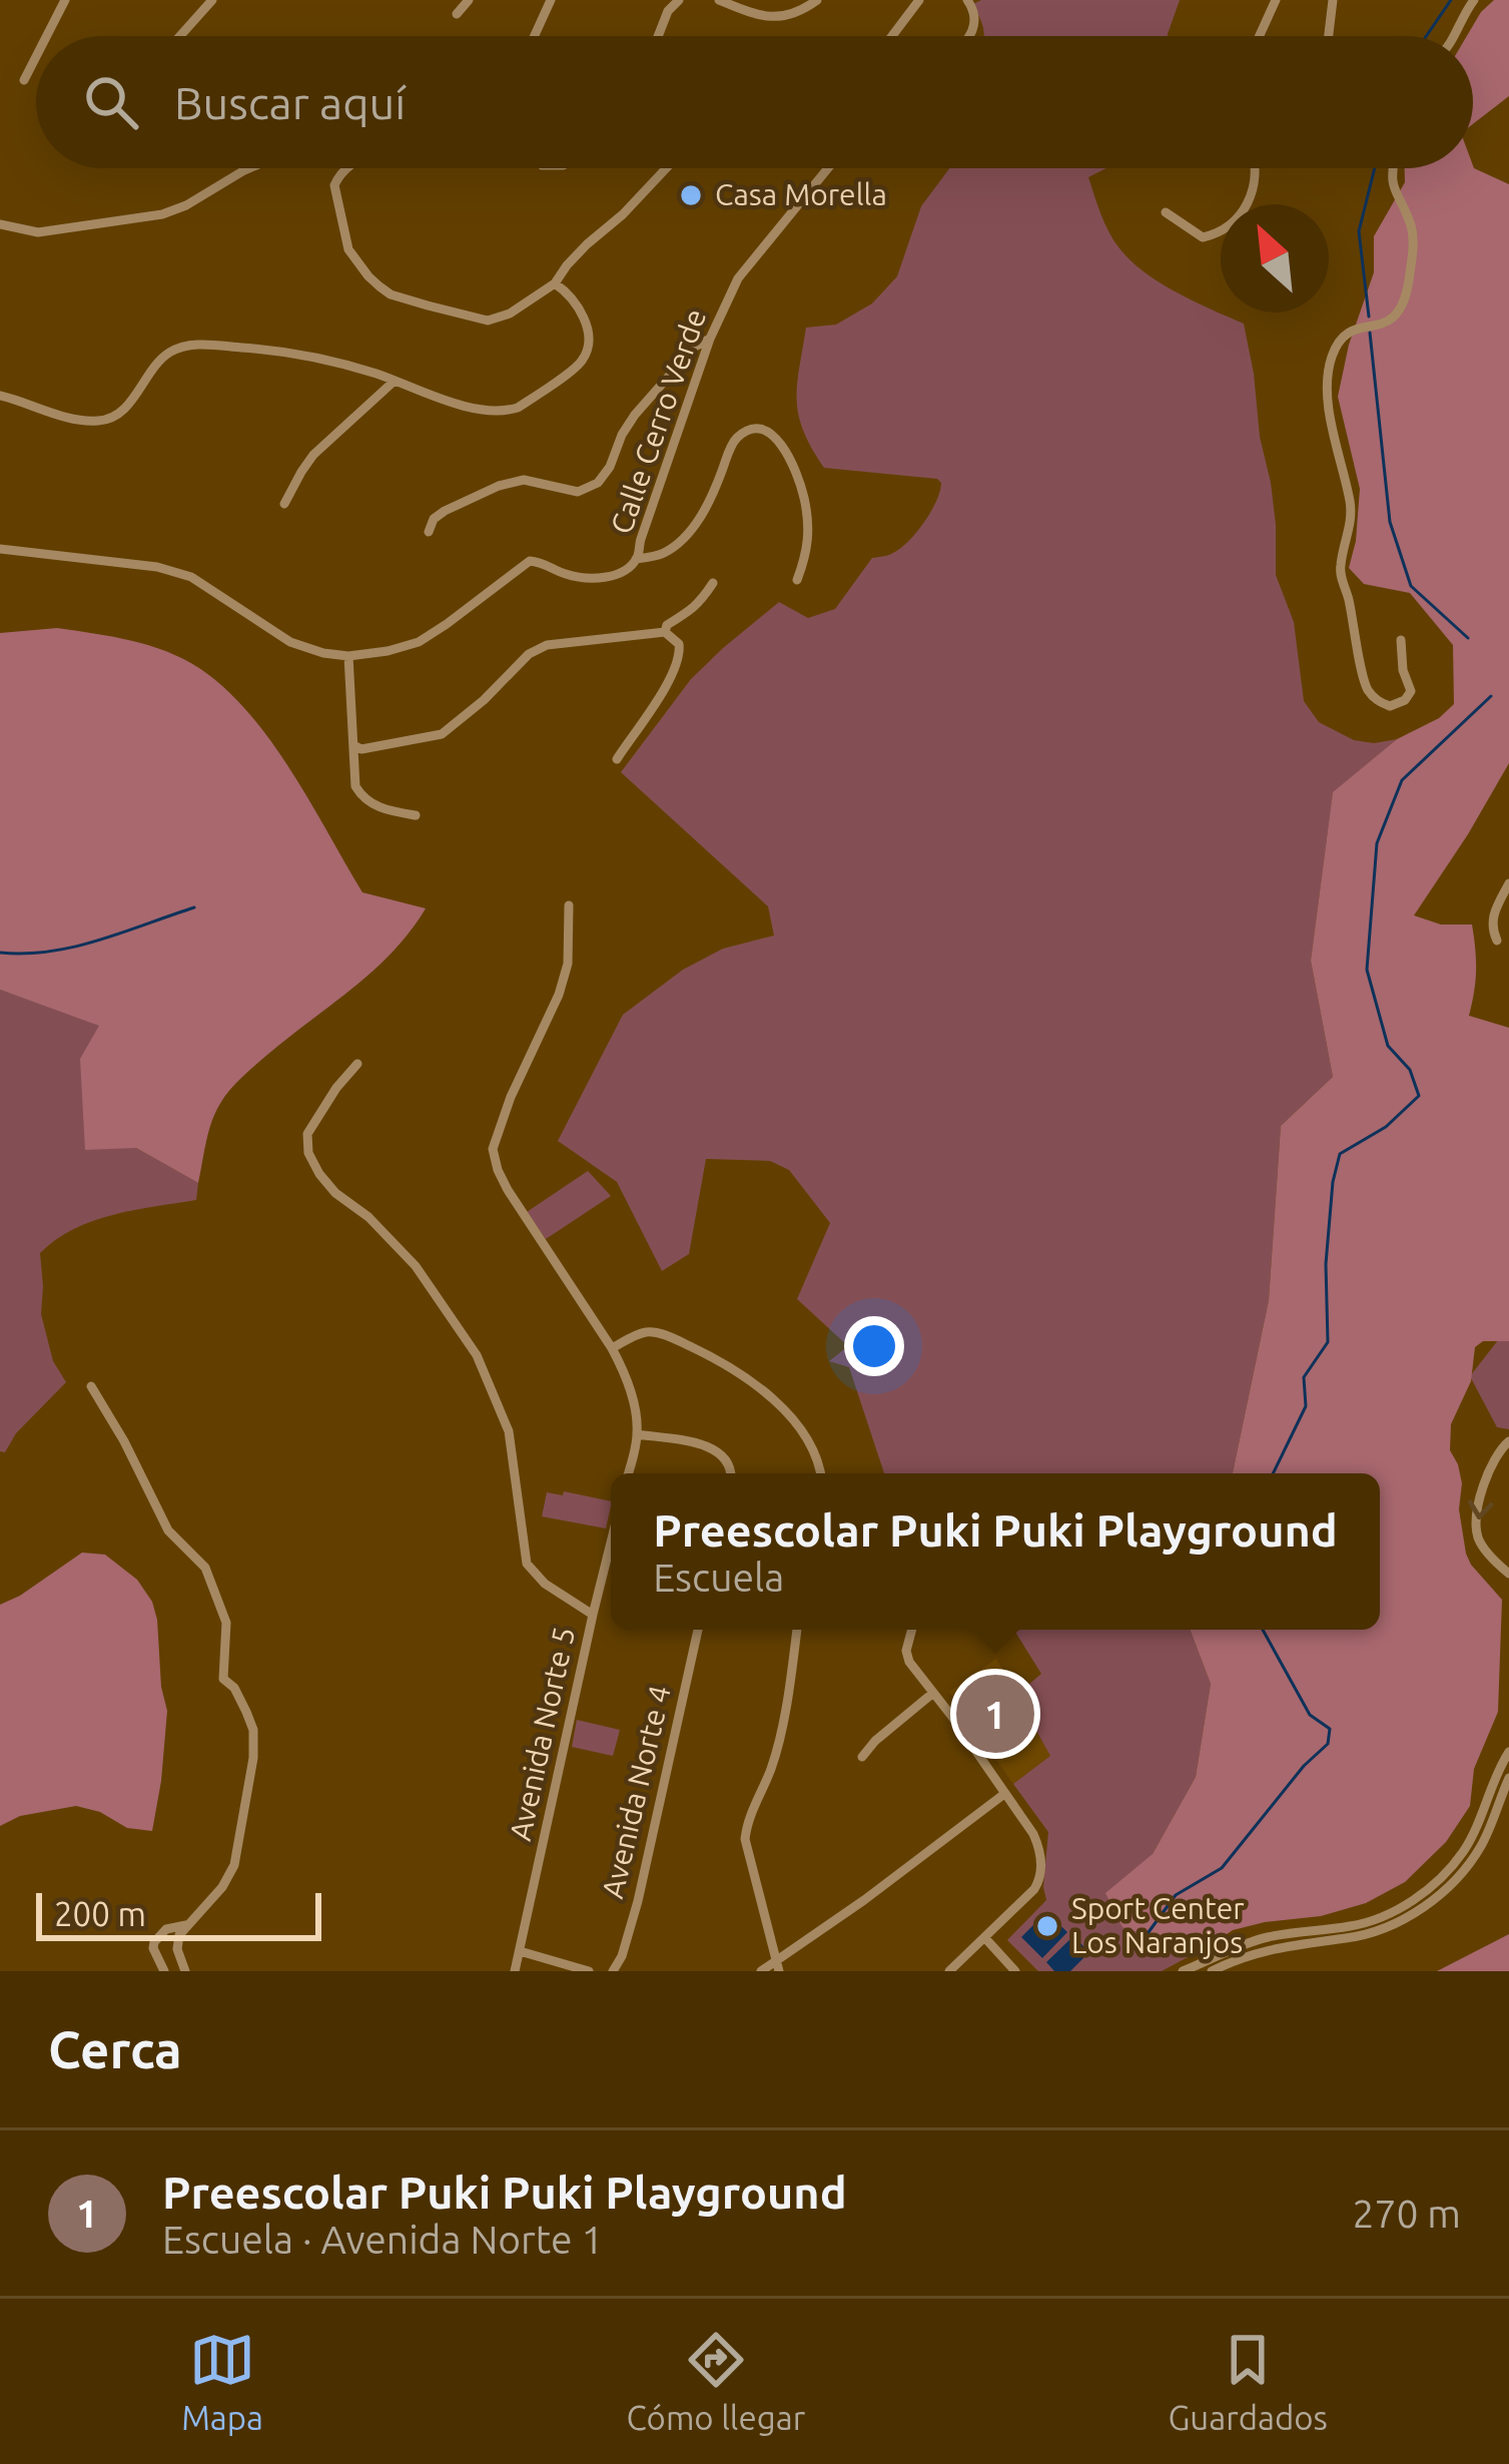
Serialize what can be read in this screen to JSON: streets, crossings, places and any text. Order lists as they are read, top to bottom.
{
  "streets": {
    "street": ["Calle Cerro Verde", "Avenida Norte 5", "Avenida Norte 4"]
  },
  "places": ["Casa Morella", "Sport Center Los Naranjos"],
  "scale_bar": "200 m",
  "north": "top left",
  "page": {
    "search": "Buscar aquí",
    "popup": ["Preescolar Puki Puki Playground", "Escuela"],
    "pins": "1",
    "scale": "200 m",
    "heading": "Cerca",
    "list": [
      {
        "mark": "1",
        "name": "Preescolar Puki Puki Playground",
        "note": "Escuela · Avenida Norte 1",
        "value": "270 m"
      }
    ],
    "nav": ["Mapa", "Cómo llegar", "Guardados"]
  }
}
